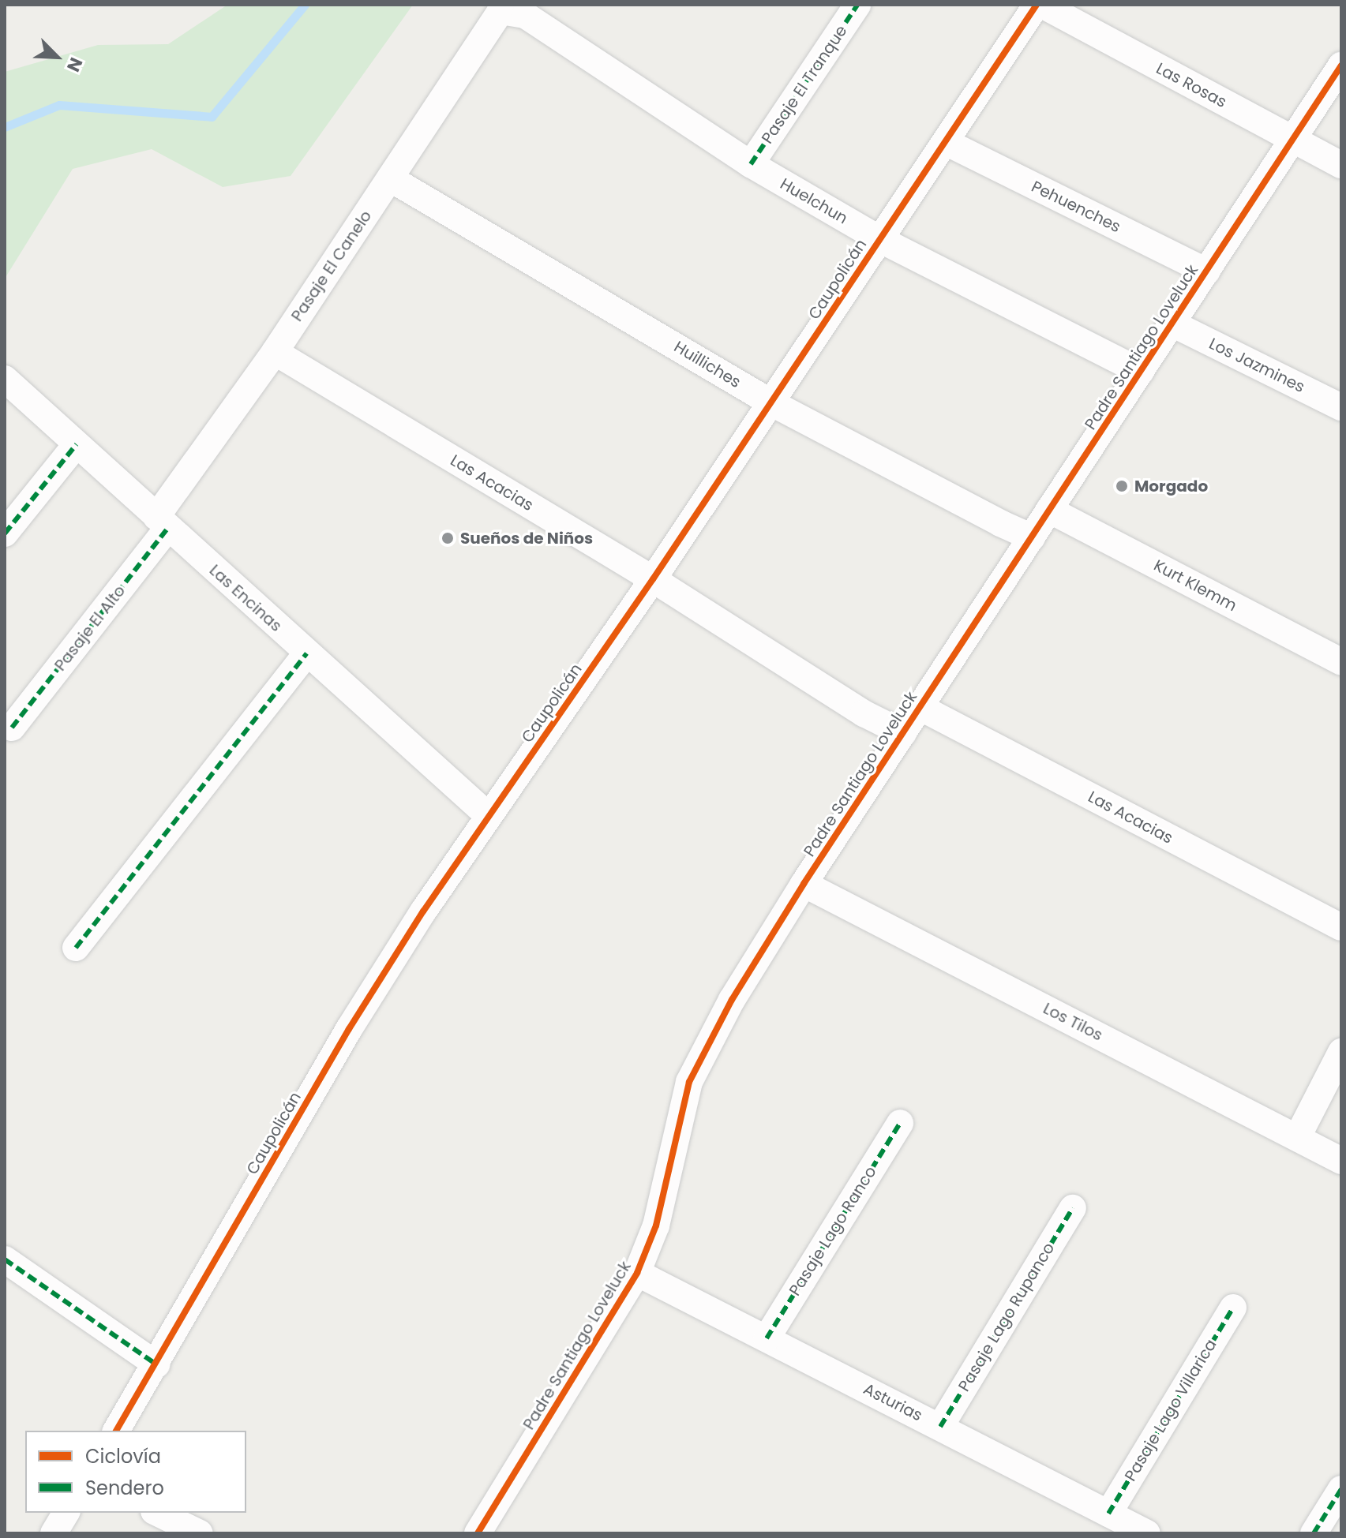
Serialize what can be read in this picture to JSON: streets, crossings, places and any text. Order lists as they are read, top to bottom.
{
  "streets": {
    "street": [
      "Pasaje El Tranque",
      "Las Rosas",
      "Huelchun",
      "Pehuenches",
      "Pasaje El Canelo",
      "Caupolicán",
      "Padre Santiago Loveluck",
      "Huilliches",
      "Los Jazmines",
      "Las Acacias",
      "Kurt Klemm",
      "Las Encinas",
      "Pasaje El Alto",
      "Los Tilos",
      "Pasaje Lago Ranco",
      "Pasaje Lago Rupanco",
      "Asturias",
      "Pasaje Lago Villarica"
    ]
  },
  "crossings": [
    ["Pasaje El Tranque", "Huelchun"],
    ["Las Rosas", "Padre Santiago Loveluck"],
    ["Huelchun", "Pasaje El Canelo"],
    ["Huelchun", "Caupolicán"],
    ["Huelchun", "Padre Santiago Loveluck"],
    ["Pehuenches", "Caupolicán"],
    ["Pehuenches", "Padre Santiago Loveluck"],
    ["Pasaje El Canelo", "Huilliches"],
    ["Pasaje El Canelo", "Las Acacias"],
    ["Pasaje El Canelo", "Las Encinas"],
    ["Pasaje El Canelo", "Pasaje El Alto"],
    ["Caupolicán", "Huilliches"],
    ["Caupolicán", "Las Acacias"],
    ["Caupolicán", "Las Encinas"],
    ["Padre Santiago Loveluck", "Huilliches"],
    ["Padre Santiago Loveluck", "Los Jazmines"],
    ["Padre Santiago Loveluck", "Las Acacias"],
    ["Padre Santiago Loveluck", "Kurt Klemm"],
    ["Padre Santiago Loveluck", "Los Tilos"],
    ["Padre Santiago Loveluck", "Asturias"],
    ["Las Encinas", "Pasaje El Alto"],
    ["Pasaje Lago Ranco", "Asturias"],
    ["Pasaje Lago Rupanco", "Asturias"],
    ["Asturias", "Pasaje Lago Villarica"]
  ],
  "places": ["Morgado", "Sueños de Niños"],
  "legend": ["Ciclovía", "Sendero"],
  "north": "bottom right"
}
